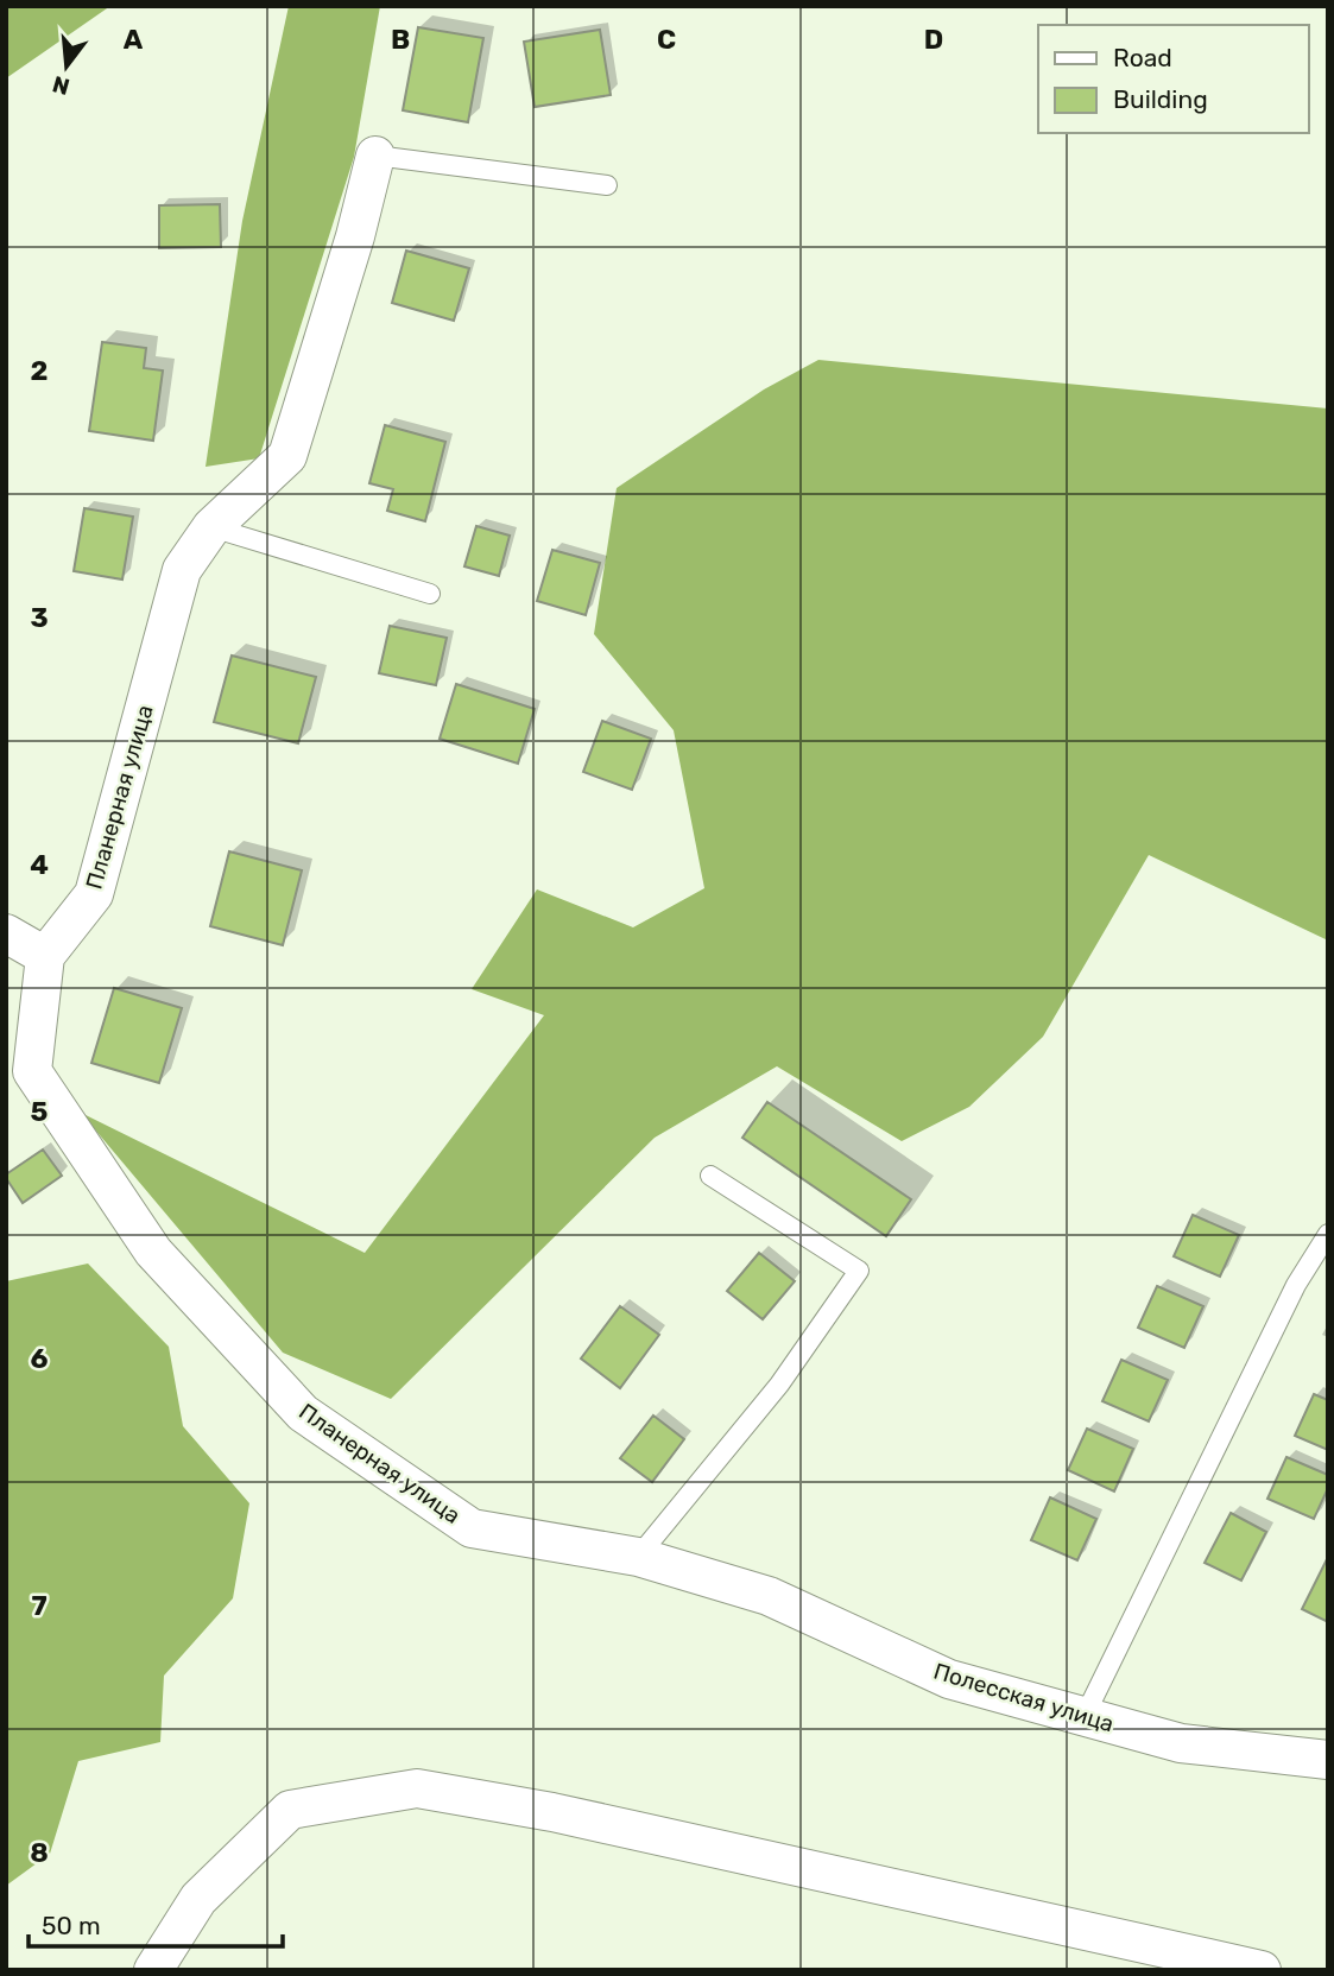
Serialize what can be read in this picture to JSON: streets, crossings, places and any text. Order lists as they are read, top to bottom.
{
  "streets": {
    "street": ["Планерная улица", "Полесская улица"]
  },
  "crossings": [
    ["Планерная улица", "Полесская улица"]
  ],
  "legend": ["Road", "Building"],
  "scale_bar": "50 m",
  "north": "bottom",
  "grid": {
    "columns": [
      "A",
      "B",
      "C",
      "D"
    ],
    "rows": [
      "2",
      "3",
      "4",
      "5",
      "6",
      "7",
      "8"
    ]
  }
}
